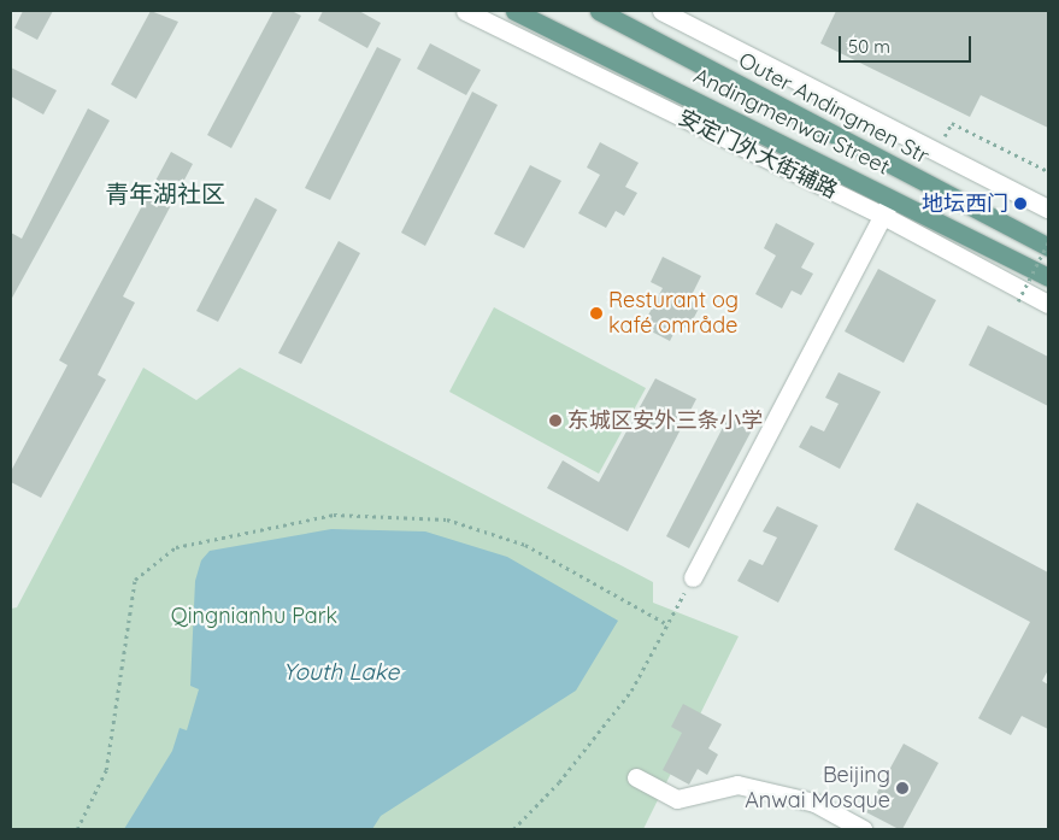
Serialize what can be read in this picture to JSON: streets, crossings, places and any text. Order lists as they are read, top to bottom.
{
  "streets": {
    "main road": ["Outer Andingmen Str", "Andingmenwai Street"],
    "street": ["安定门外大街辅路"]
  },
  "districts": ["青年湖社区"],
  "water": ["Youth Lake"],
  "parks": ["Qingnianhu Park"],
  "places": [
    "地坛西门",
    "Resturant og kafé område",
    "东城区安外三条小学",
    "Beijing Anwai Mosque"
  ],
  "scale_bar": "50 m"
}
